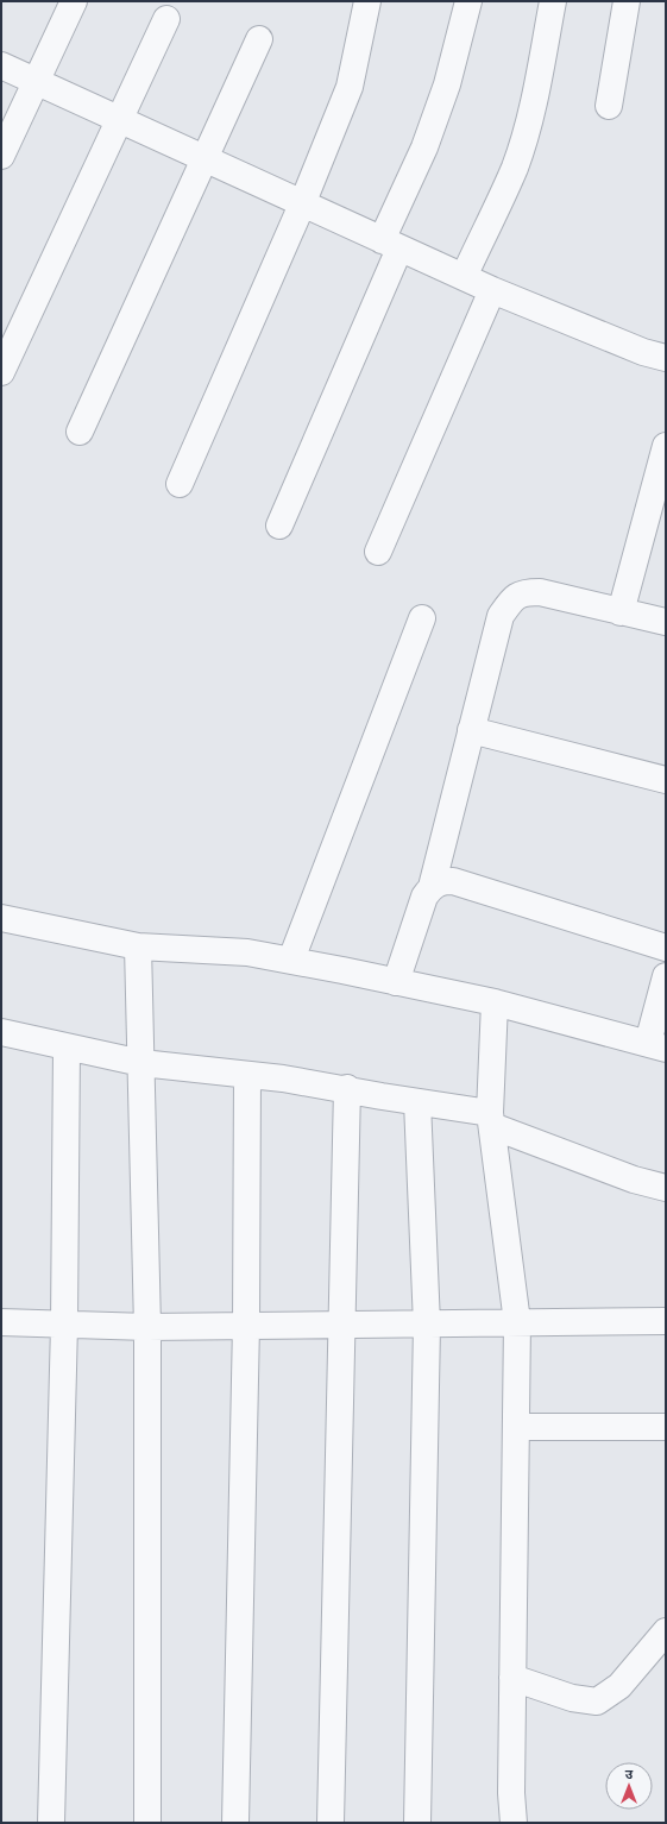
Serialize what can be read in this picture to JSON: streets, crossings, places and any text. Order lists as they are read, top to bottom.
{
  "north": "top"
}
